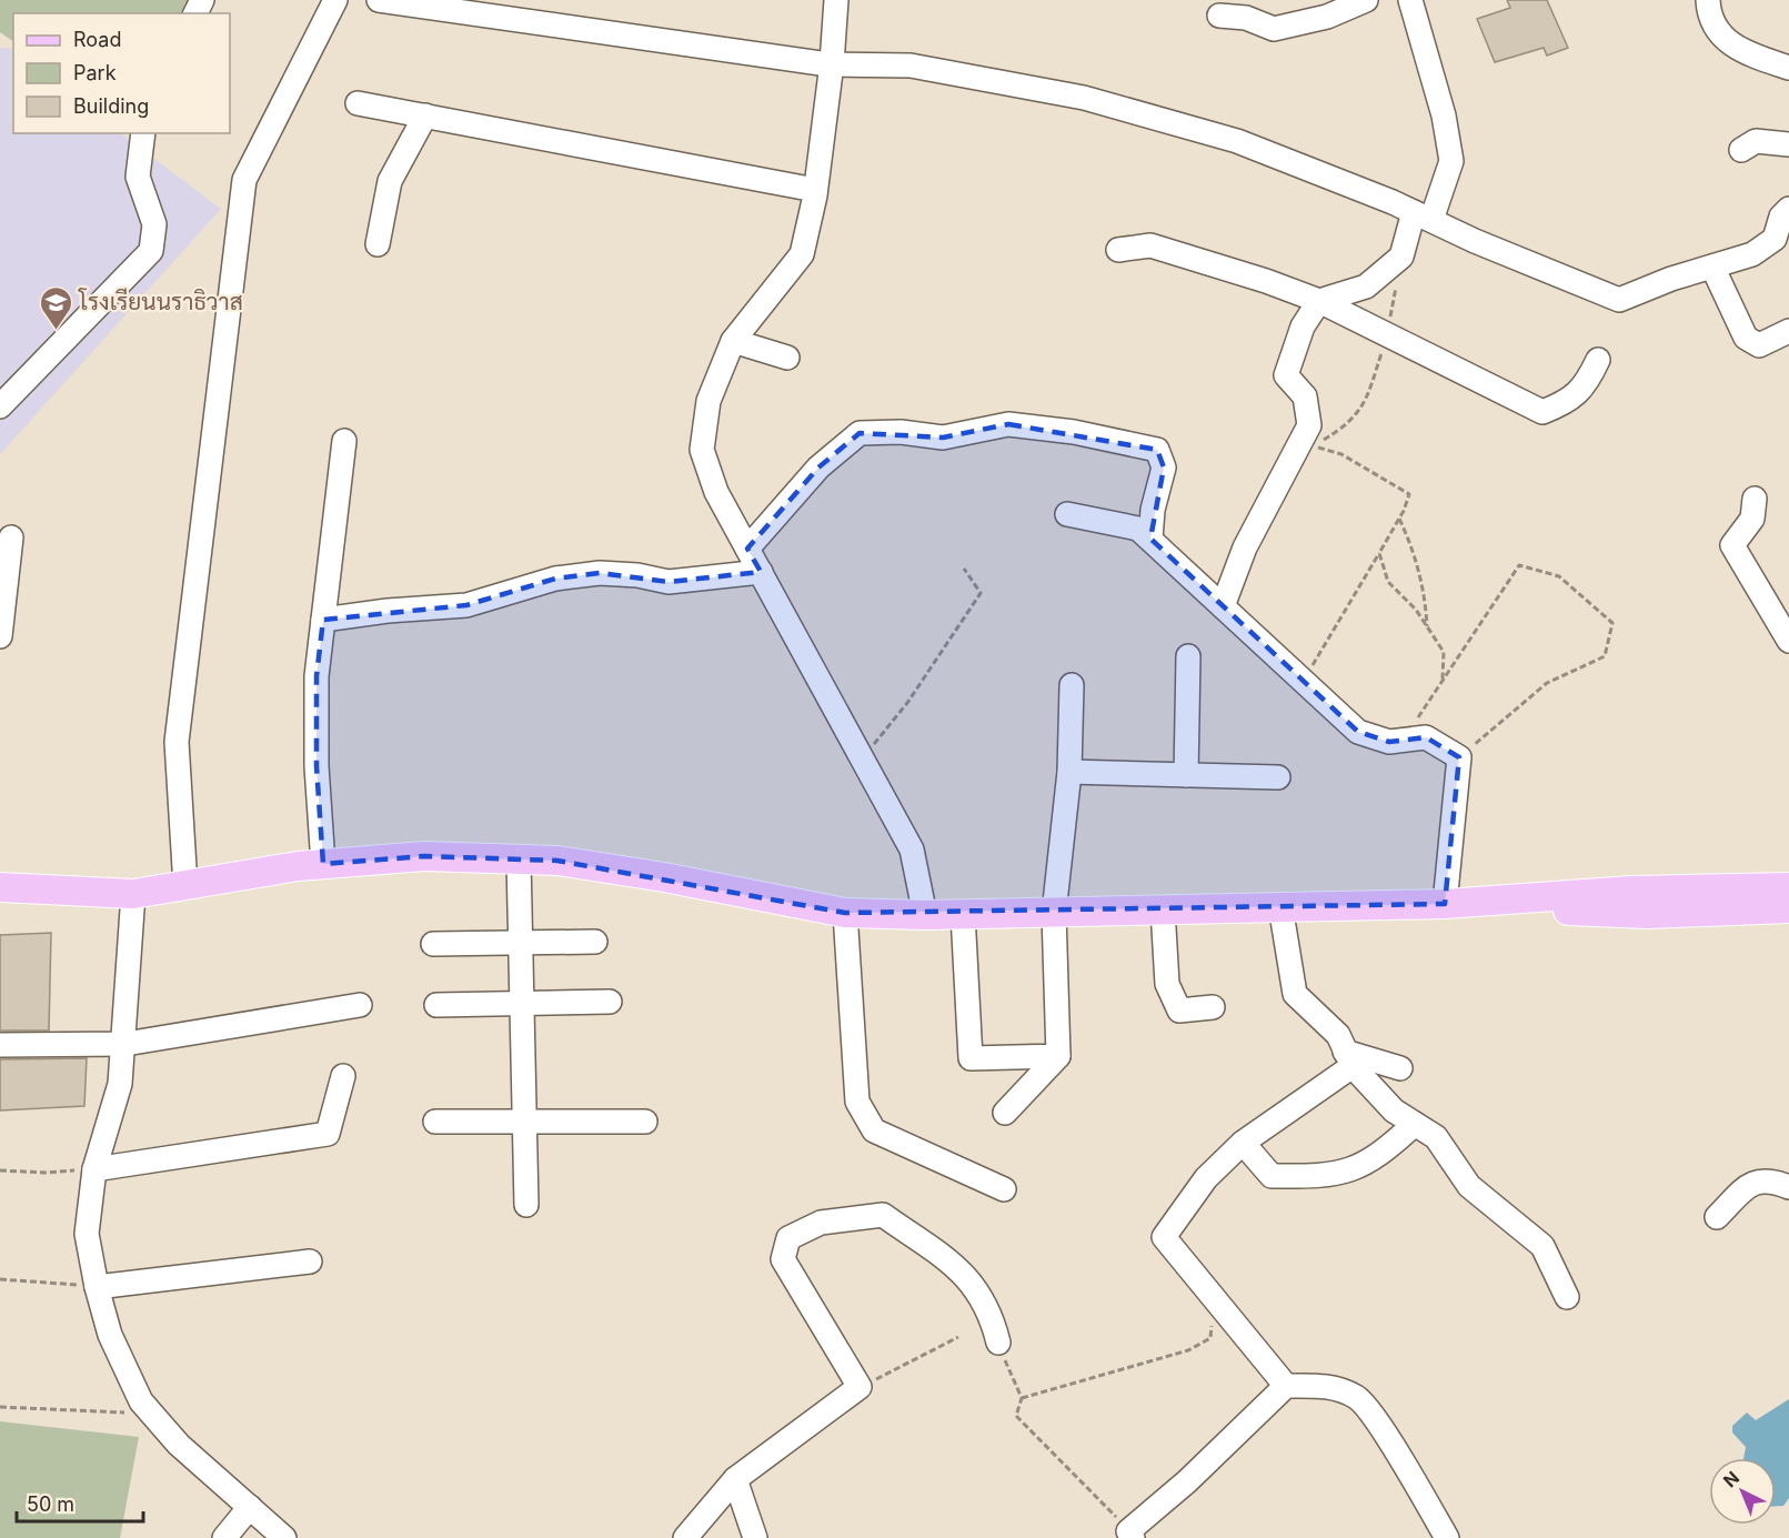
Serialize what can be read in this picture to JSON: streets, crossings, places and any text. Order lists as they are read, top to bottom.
{
  "places": {
    "school or university": ["โรงเรียนนราธิวาส"]
  },
  "legend": ["Road", "Park", "Building"],
  "scale_bar": "50 m",
  "north": "top left"
}
